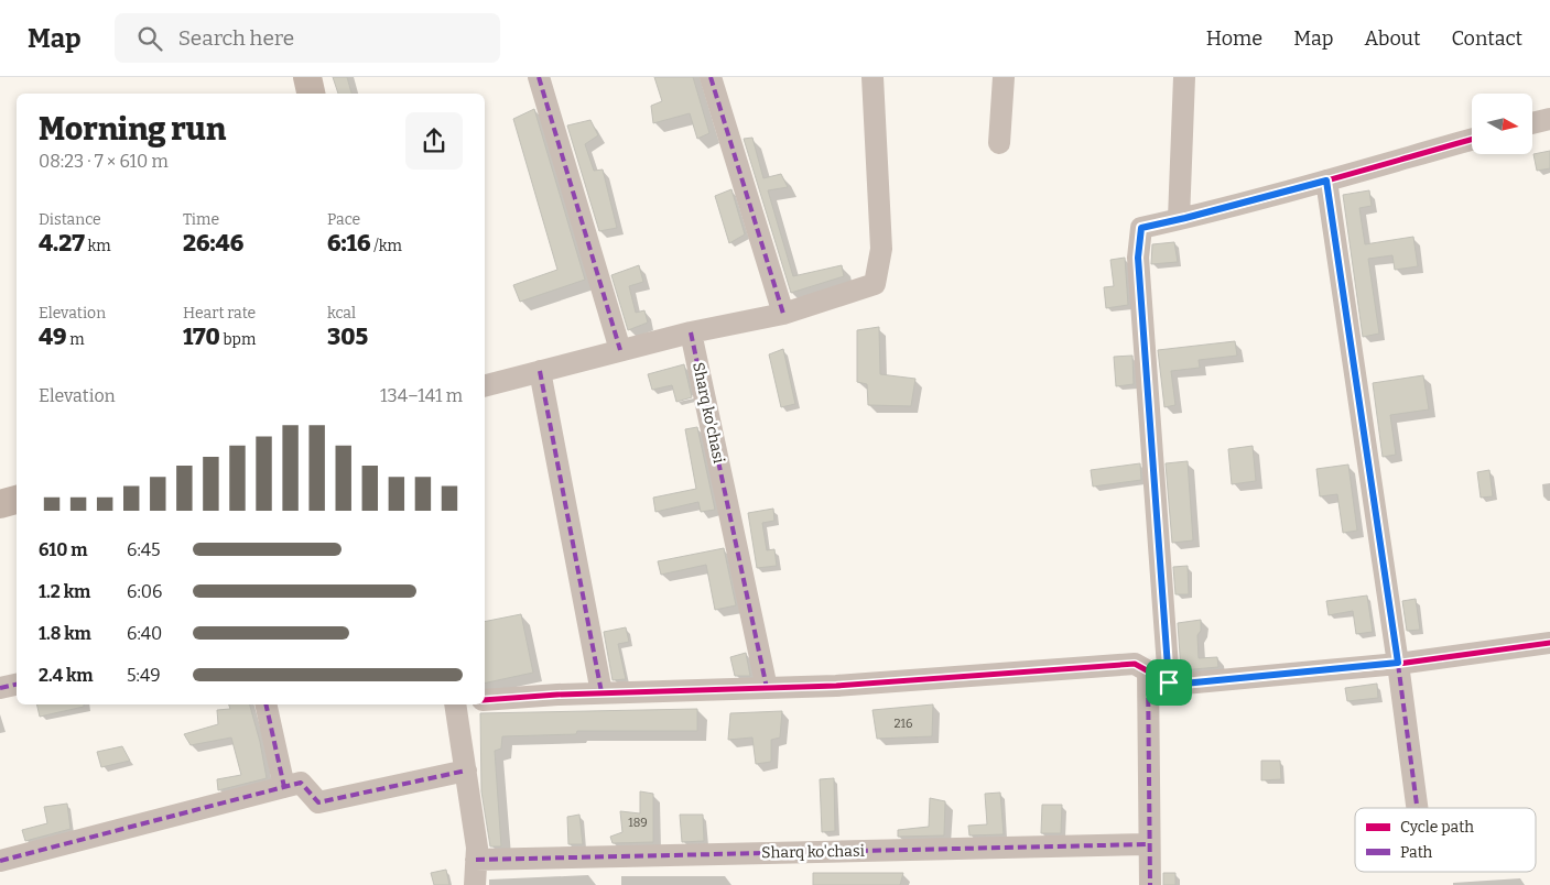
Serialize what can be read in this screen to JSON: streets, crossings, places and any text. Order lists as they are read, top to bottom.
{
  "streets": {
    "street": ["Sharq ko'chasi"]
  },
  "house_numbers": ["216", "189"],
  "legend": ["Cycle path", "Path"],
  "north": "right",
  "page": {
    "header": "Map",
    "search": "Search here",
    "nav": [
      "Home",
      "Map",
      "About",
      "Contact"
    ],
    "heading": ["Morning run", "08:23 · 7 × 610 m"],
    "stats": [
      ["Distance", "4.27 km"],
      ["Time", "26:46"],
      ["Pace", "6:16 /km"],
      ["Elevation", "49 m"],
      ["Heart rate", "170 bpm"],
      ["kcal", "305"]
    ],
    "chart": ["Elevation", "134–141 m"],
    "list": [
      {
        "name": "610 m",
        "note": "6:45"
      },
      {
        "name": "1.2 km",
        "note": "6:06"
      },
      {
        "name": "1.8 km",
        "note": "6:40"
      },
      {
        "name": "2.4 km",
        "note": "5:49"
      }
    ]
  }
}
